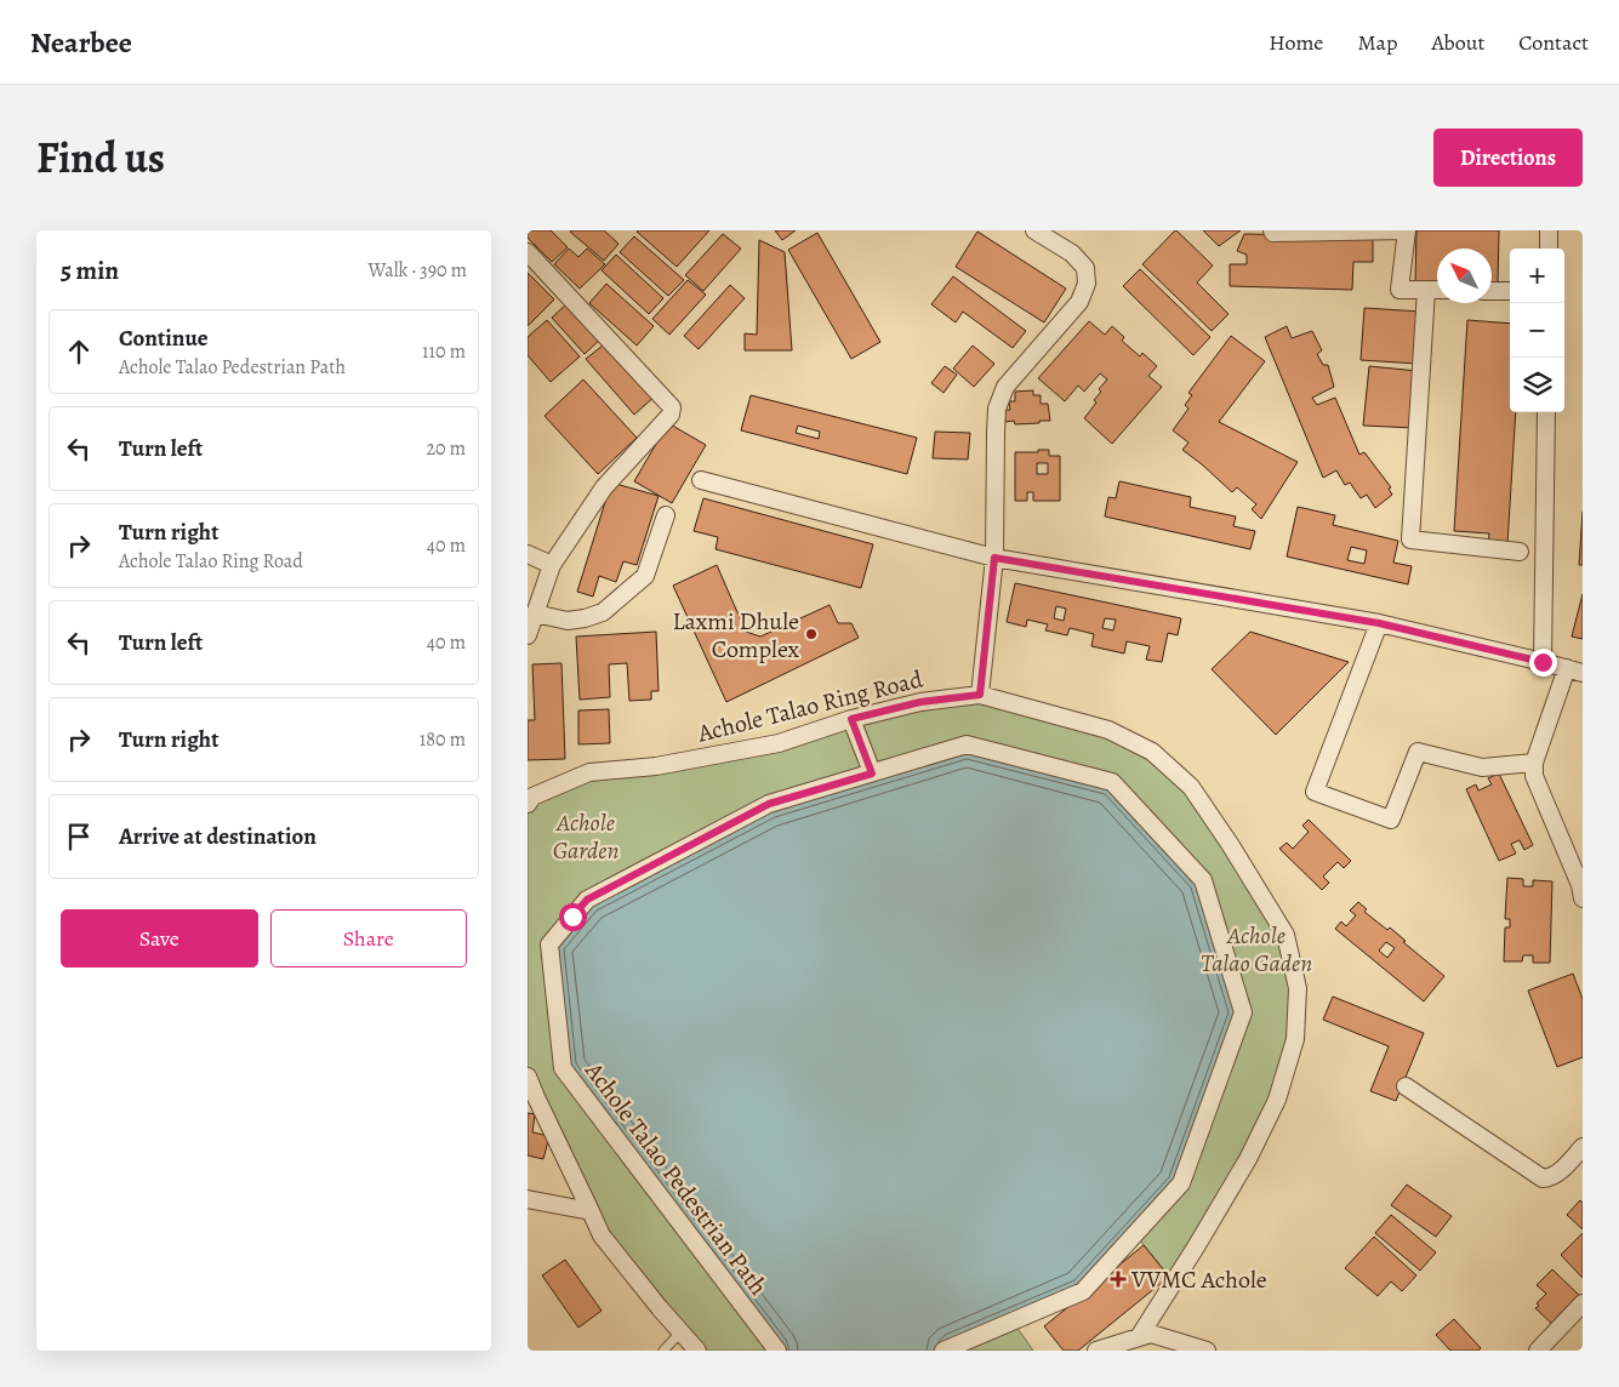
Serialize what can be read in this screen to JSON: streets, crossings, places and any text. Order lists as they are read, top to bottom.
{
  "streets": {
    "street": ["Achole Talao Ring Road", "Achole Talao Pedestrian Path"]
  },
  "parks": ["Achole Garden", "Achole Talao Gaden"],
  "places": {
    "other": ["Laxmi Dhule Complex"],
    "health": ["VVMC Achole"]
  },
  "north": "top left",
  "page": {
    "header": "Nearbee",
    "nav": [
      "Home",
      "Map",
      "About",
      "Contact"
    ],
    "title": "Find us",
    "buttons": [
      "Directions",
      ["Save", "Share"]
    ],
    "heading": ["5 min", "Walk · 390 m"],
    "map_buttons": ["+", "−"],
    "list": [
      ["Continue", "Achole Talao Pedestrian Path", "110 m"],
      ["Turn left", "20 m"],
      ["Turn right", "Achole Talao Ring Road", "40 m"],
      ["Turn left", "40 m"],
      ["Turn right", "180 m"],
      "Arrive at destination"
    ]
  }
}
